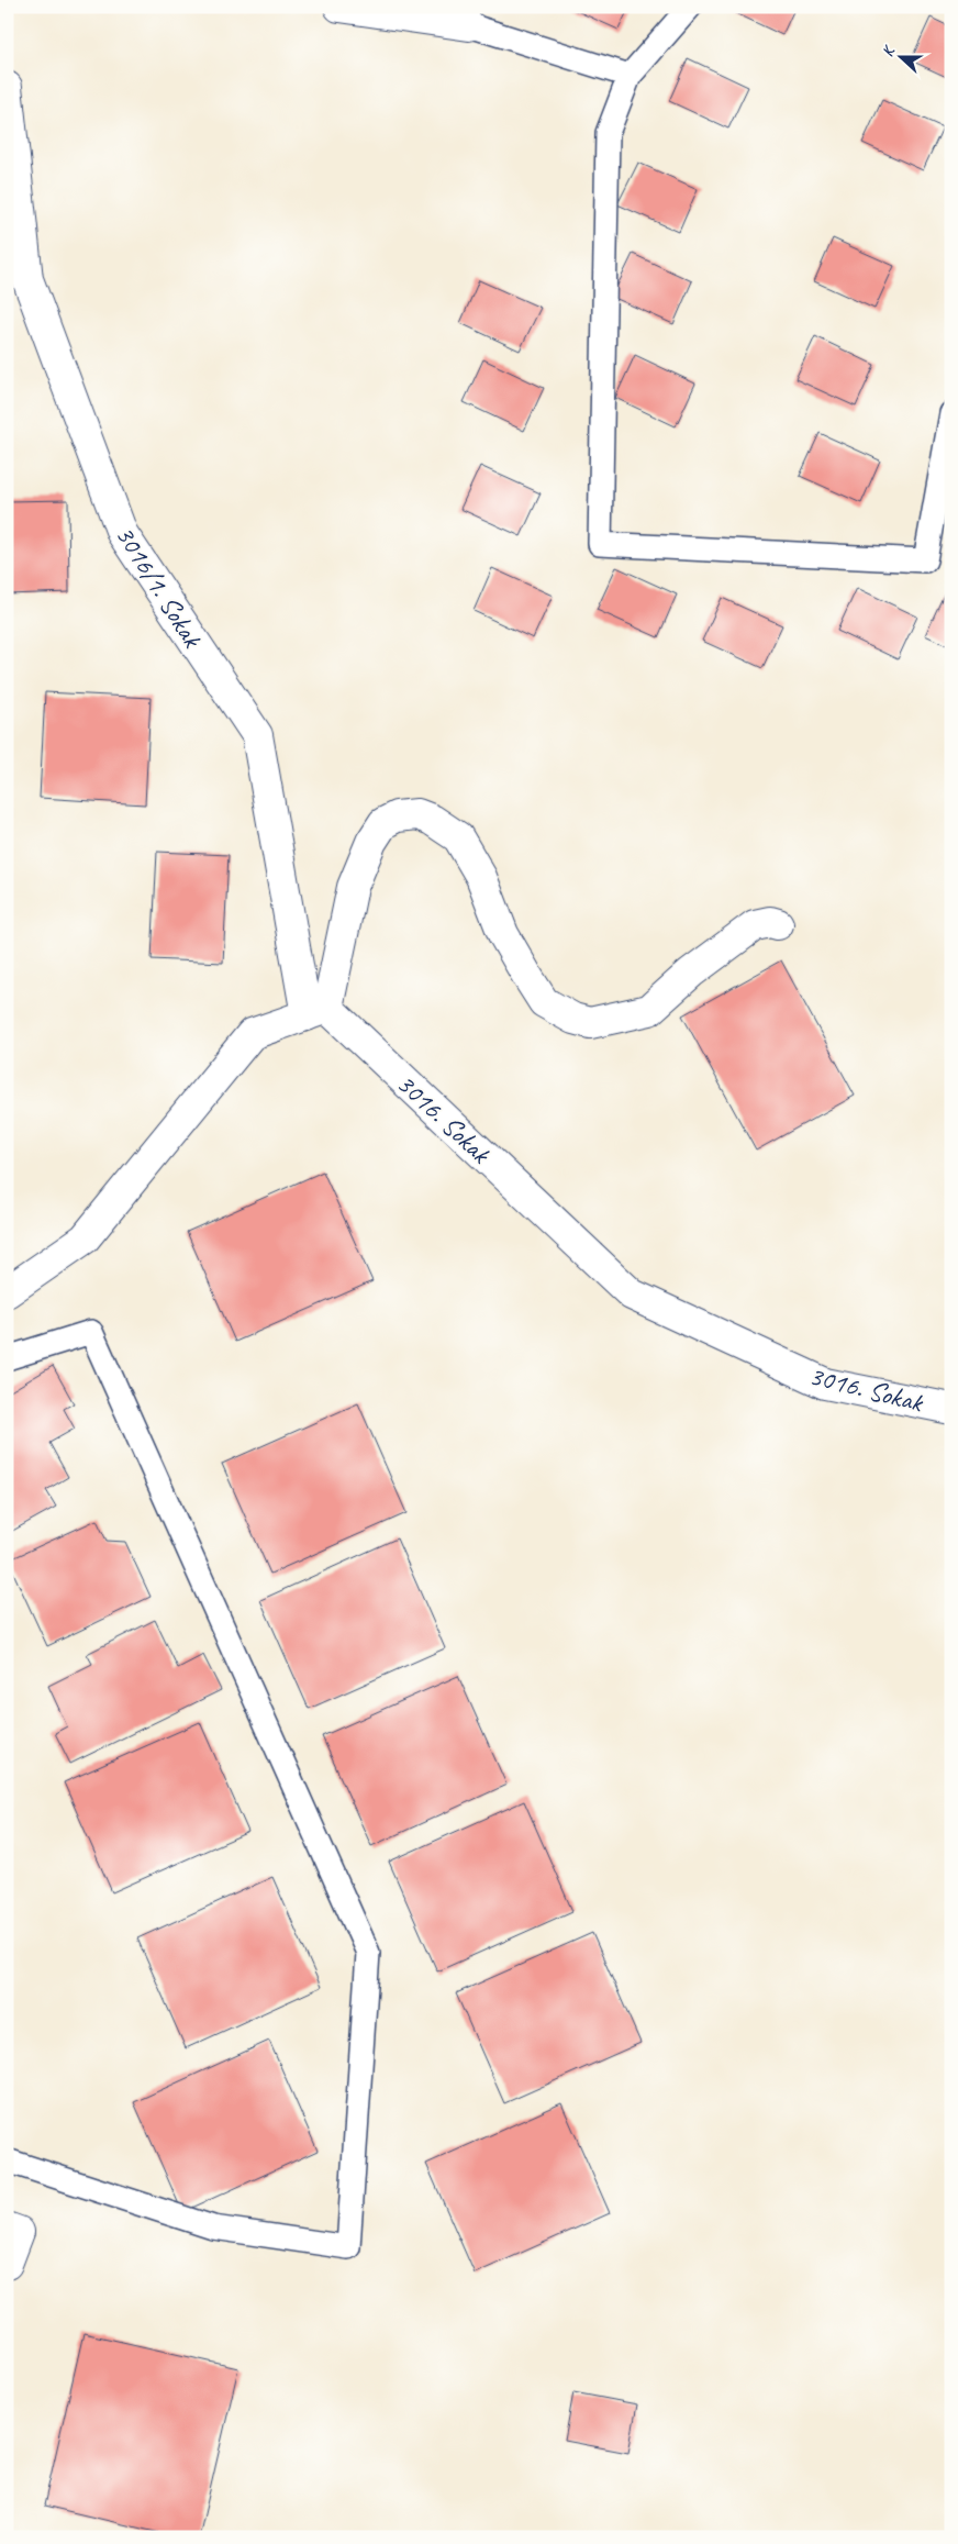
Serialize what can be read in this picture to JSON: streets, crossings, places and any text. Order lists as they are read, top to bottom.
{
  "streets": {
    "street": ["3016/1. Sokak", "3016. Sokak"]
  },
  "crossings": [
    ["3016/1. Sokak", "3016. Sokak"]
  ],
  "north": "left"
}
